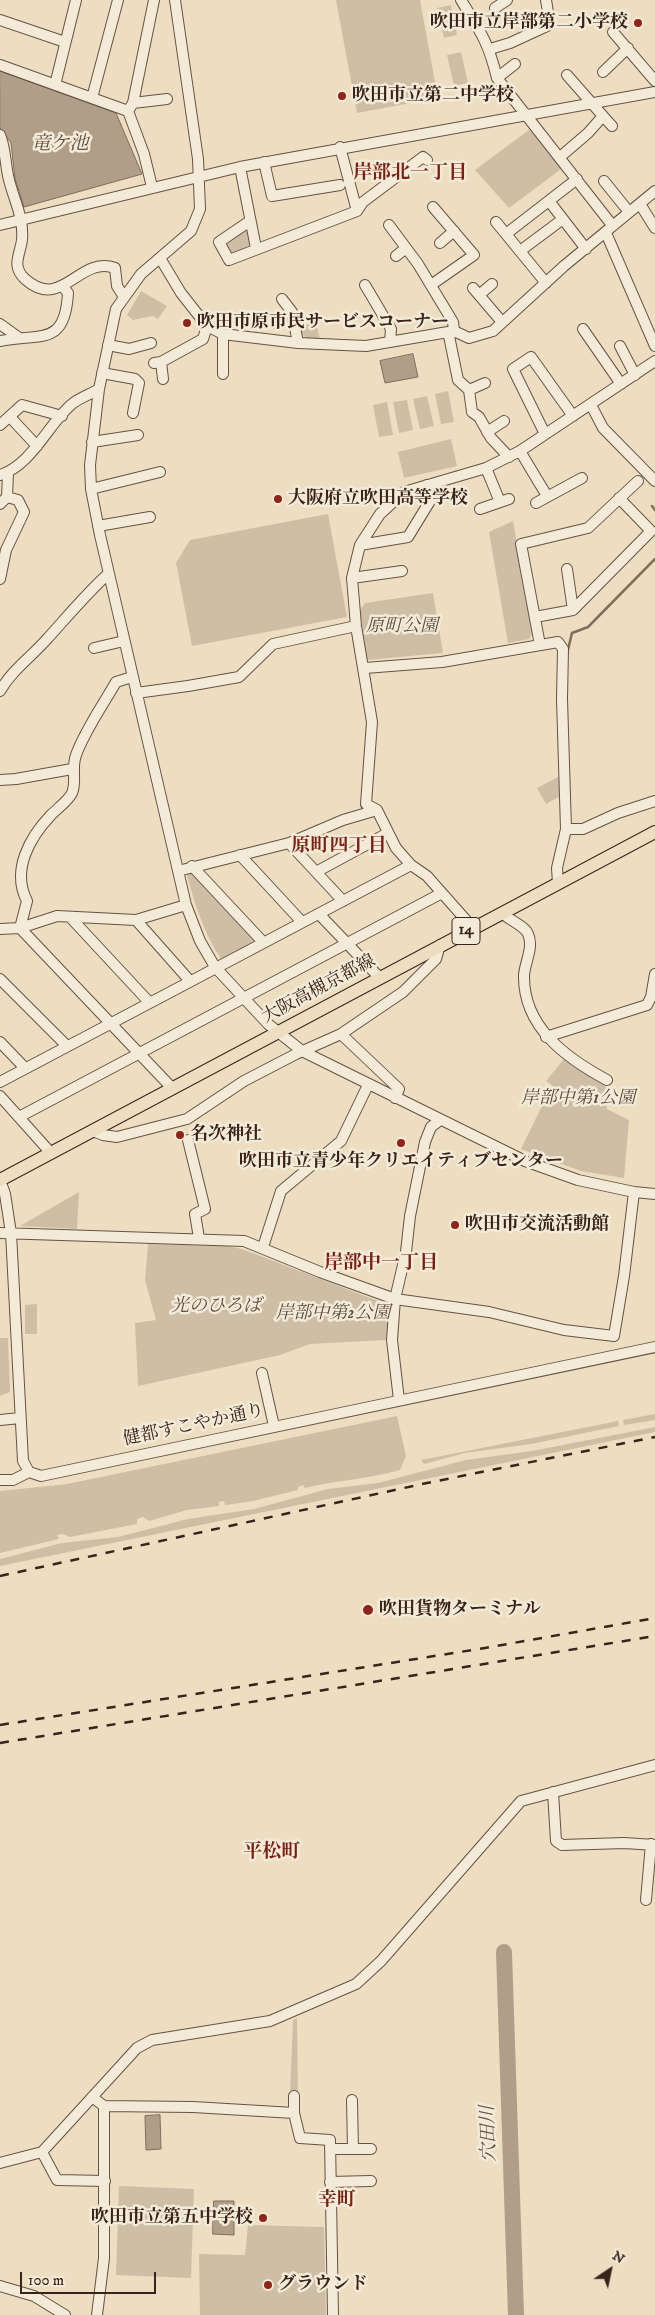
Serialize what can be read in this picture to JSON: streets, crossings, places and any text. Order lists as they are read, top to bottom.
{
  "streets": {
    "main road": ["14", "大阪高槻京都線"],
    "street": ["健都すこやか通り"]
  },
  "districts": [
    "岸部北一丁目",
    "原町四丁目",
    "岸部中一丁目",
    "平松町",
    "幸町"
  ],
  "water": ["竜ケ池", "穴田川"],
  "parks": [
    "原町公園",
    "岸部中第1公園",
    "光のひろば",
    "岸部中第2公園"
  ],
  "places": [
    "吹田市立岸部第二小学校",
    "吹田市立第二中学校",
    "吹田市原市民サービスコーナー",
    "大阪府立吹田高等学校",
    "名次神社",
    "吹田市立青少年クリエイティブセンター",
    "吹田市交流活動館",
    "吹田貨物ターミナル",
    "吹田市立第五中学校",
    "グラウンド"
  ],
  "scale_bar": "100 m",
  "north": "top right"
}
